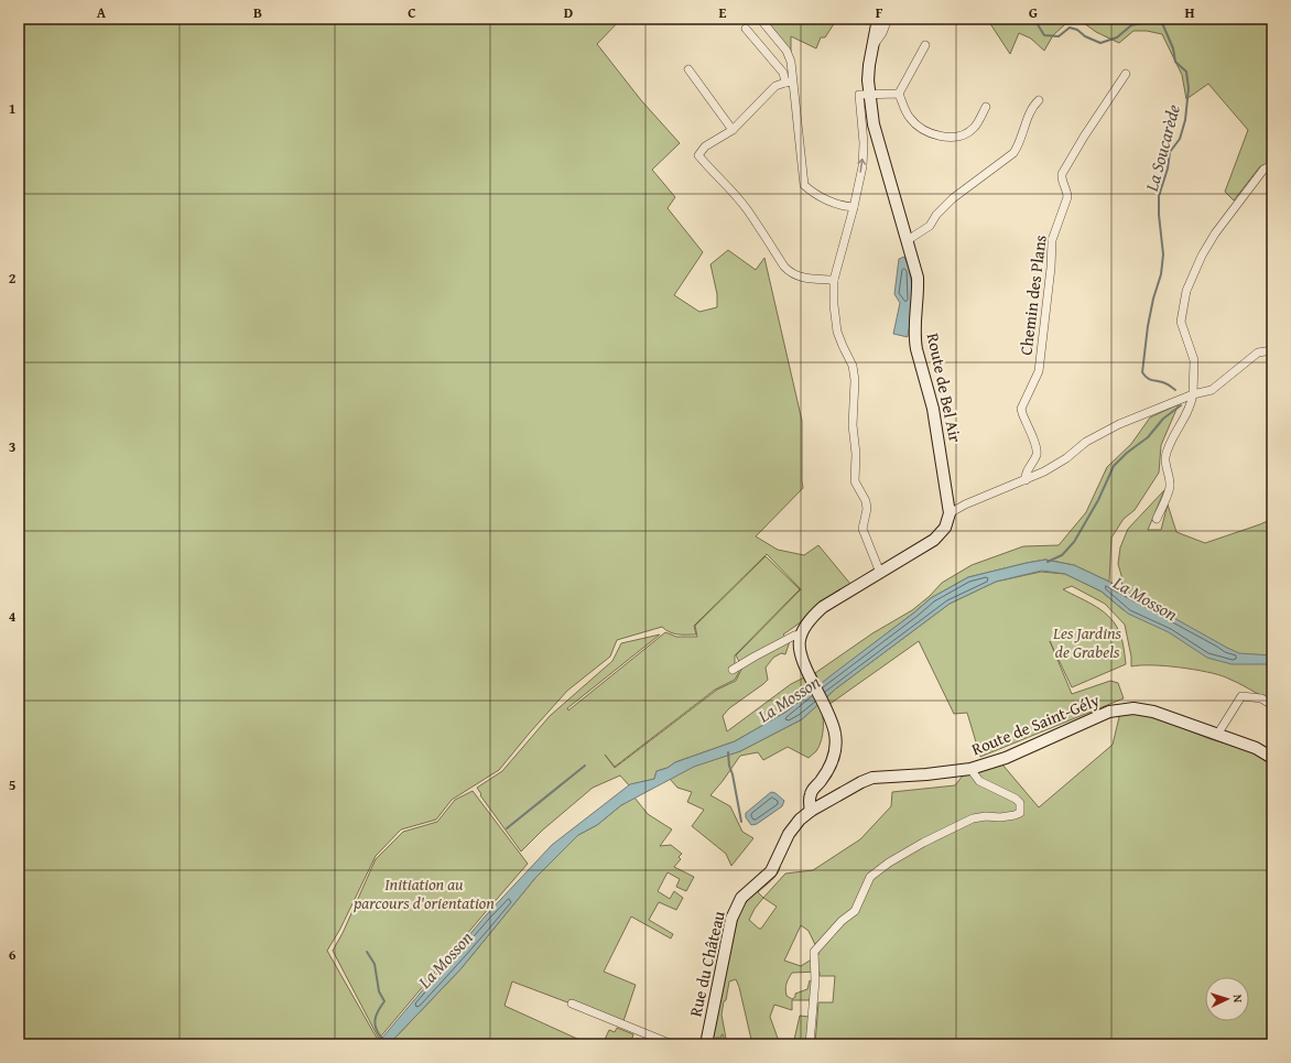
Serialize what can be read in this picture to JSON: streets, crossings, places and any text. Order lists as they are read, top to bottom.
{
  "streets": {
    "street": [
      "Chemin des Plans",
      "Route de Bel Air",
      "Route de Saint-Gély",
      "Rue du Château"
    ]
  },
  "crossings": [
    ["Route de Saint-Gély", "Rue du Château"]
  ],
  "water": ["La Soucarède", "La Mosson"],
  "parks": ["Les Jardins de Grabels", "Initiation au parcours d'orientation"],
  "north": "right",
  "grid": {
    "columns": [
      "A",
      "B",
      "C",
      "D",
      "E",
      "F",
      "G",
      "H"
    ],
    "rows": [
      "1",
      "2",
      "3",
      "4",
      "5",
      "6"
    ]
  }
}
